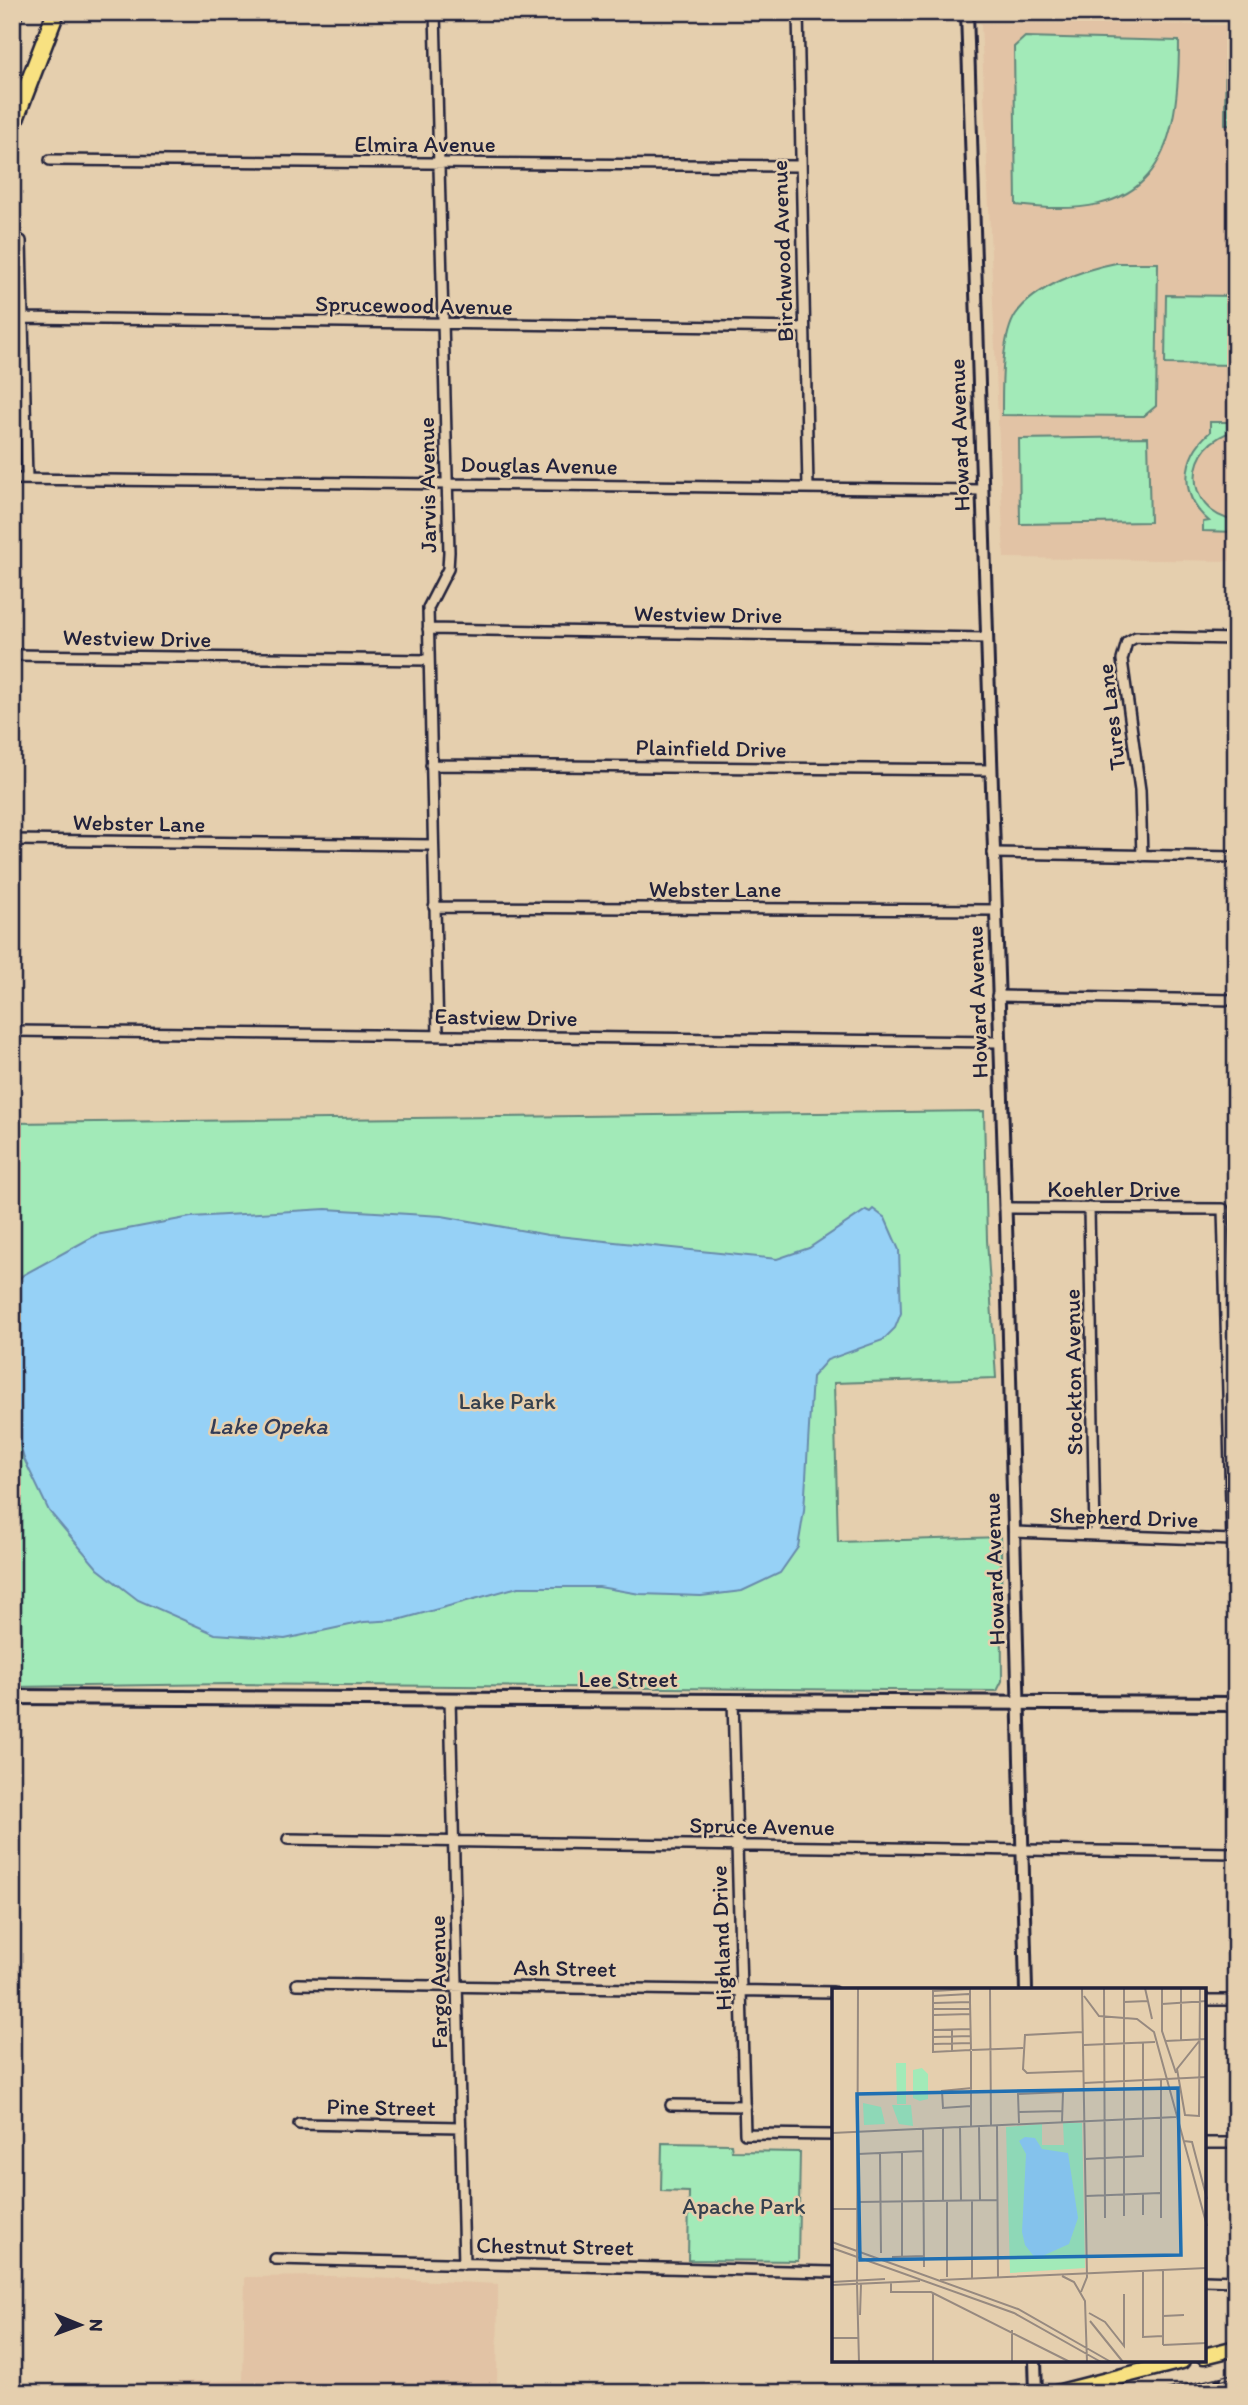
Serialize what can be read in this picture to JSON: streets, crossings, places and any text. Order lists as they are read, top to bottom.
{
  "streets": {
    "main road": ["Lee Street"],
    "street": [
      "Elmira Avenue",
      "Birchwood Avenue",
      "Sprucewood Avenue",
      "Howard Avenue",
      "Douglas Avenue",
      "Jarvis Avenue",
      "Westview Drive",
      "Tures Lane",
      "Plainfield Drive",
      "Webster Lane",
      "Eastview Drive",
      "Koehler Drive",
      "Stockton Avenue",
      "Shepherd Drive",
      "Spruce Avenue",
      "Highland Drive",
      "Ash Street",
      "Fargo Avenue",
      "Pine Street",
      "Chestnut Street"
    ]
  },
  "crossings": [
    ["Elmira Avenue", "Birchwood Avenue"],
    ["Elmira Avenue", "Jarvis Avenue"],
    ["Birchwood Avenue", "Sprucewood Avenue"],
    ["Birchwood Avenue", "Douglas Avenue"],
    ["Sprucewood Avenue", "Jarvis Avenue"],
    ["Howard Avenue", "Douglas Avenue"],
    ["Howard Avenue", "Westview Drive"],
    ["Howard Avenue", "Plainfield Drive"],
    ["Howard Avenue", "Webster Lane"],
    ["Howard Avenue", "Eastview Drive"],
    ["Howard Avenue", "Koehler Drive"],
    ["Howard Avenue", "Shepherd Drive"],
    ["Howard Avenue", "Lee Street"],
    ["Howard Avenue", "Spruce Avenue"],
    ["Douglas Avenue", "Jarvis Avenue"],
    ["Jarvis Avenue", "Westview Drive"],
    ["Jarvis Avenue", "Plainfield Drive"],
    ["Jarvis Avenue", "Webster Lane"],
    ["Jarvis Avenue", "Eastview Drive"],
    ["Koehler Drive", "Stockton Avenue"],
    ["Koehler Drive", "Shepherd Drive"],
    ["Stockton Avenue", "Shepherd Drive"],
    ["Lee Street", "Highland Drive"],
    ["Lee Street", "Fargo Avenue"],
    ["Spruce Avenue", "Highland Drive"],
    ["Spruce Avenue", "Fargo Avenue"],
    ["Highland Drive", "Ash Street"],
    ["Ash Street", "Fargo Avenue"],
    ["Fargo Avenue", "Pine Street"],
    ["Fargo Avenue", "Chestnut Street"]
  ],
  "water": ["Lake Opeka"],
  "parks": ["Lake Park", "Apache Park"],
  "north": "right"
}
